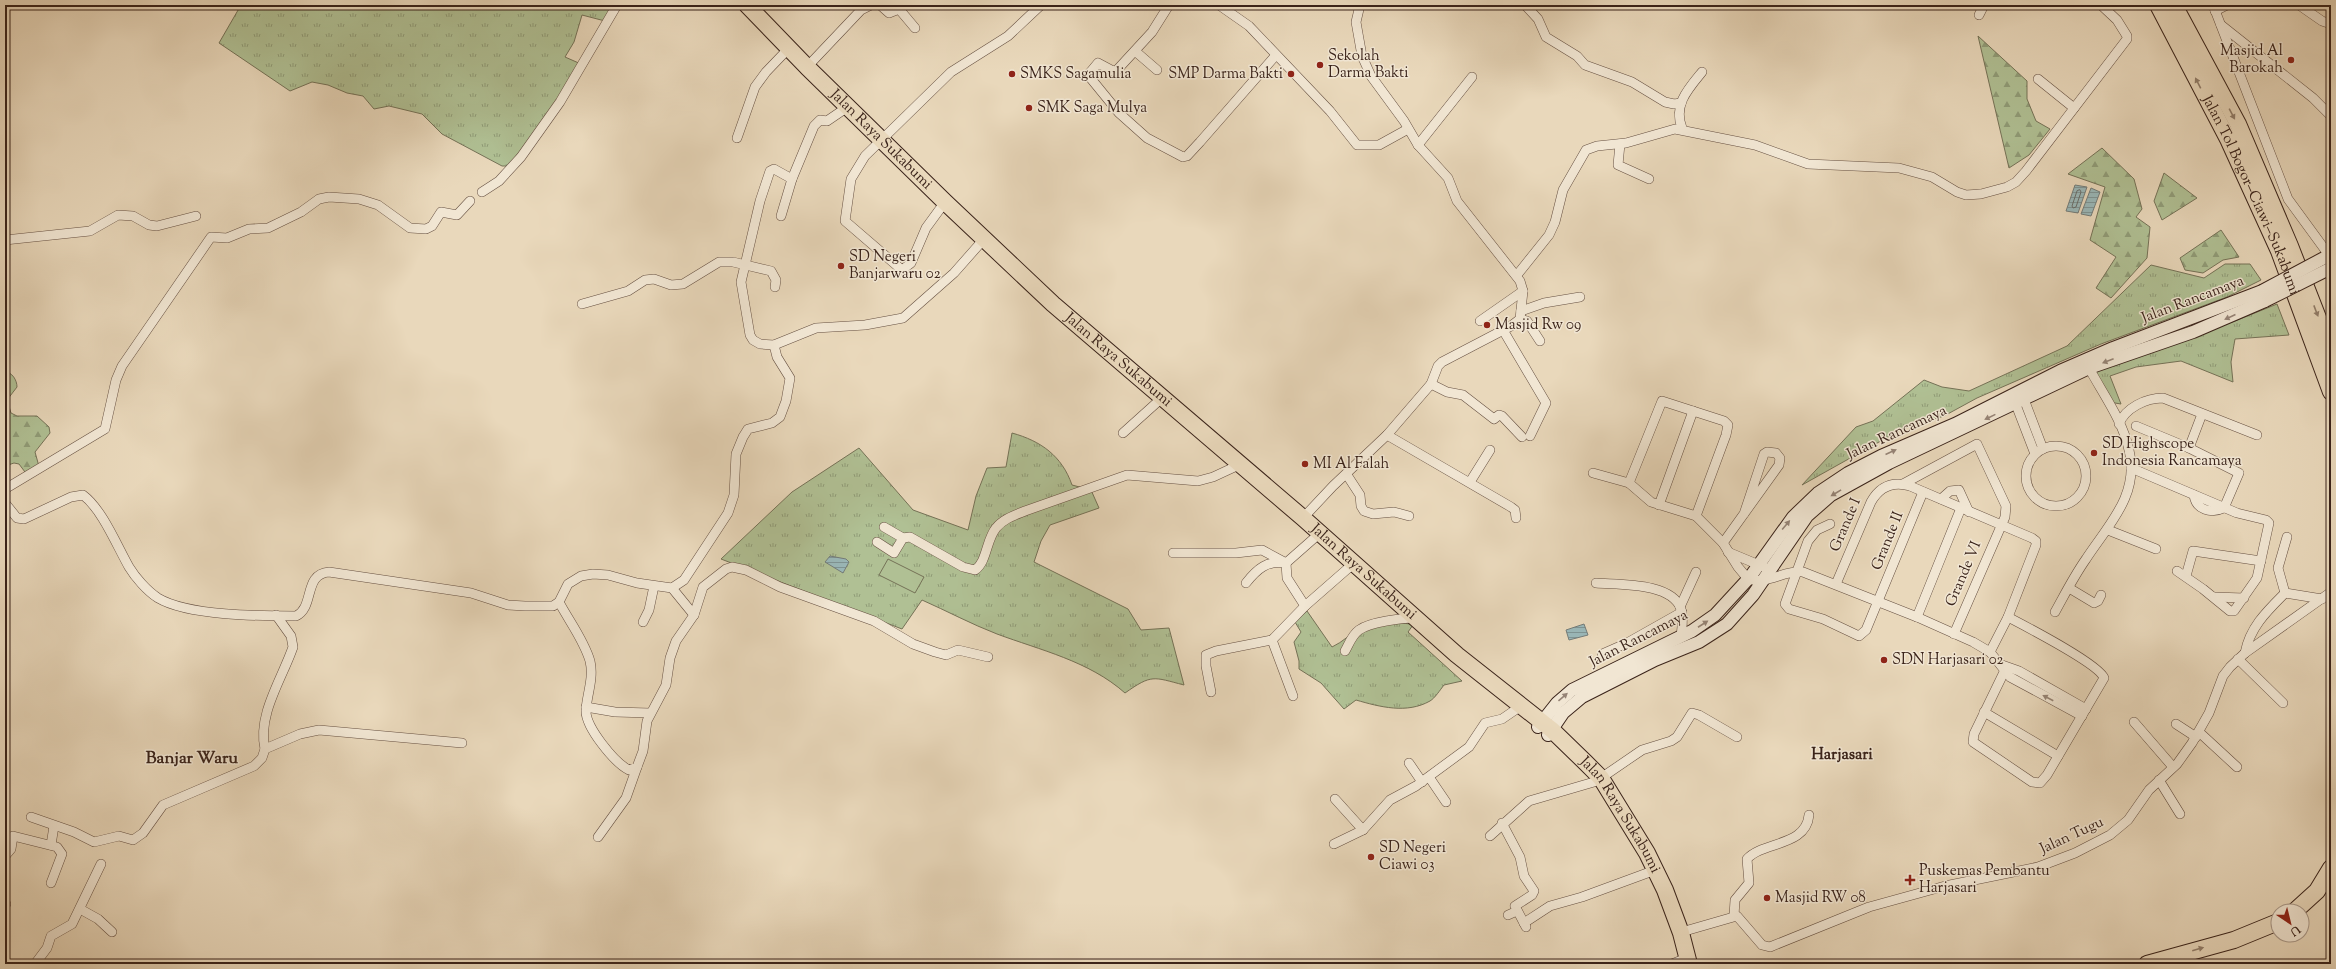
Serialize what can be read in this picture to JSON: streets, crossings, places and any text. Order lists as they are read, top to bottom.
{
  "streets": {
    "highway": ["Jalan Raya Sukabumi", "Jalan Tol Bogor–Ciawi–Sukabumi"],
    "street": [
      "Jalan Rancamaya",
      "Grande I",
      "Grande II",
      "Grande VI",
      "Jalan Tugu"
    ]
  },
  "crossings": [
    ["Jalan Raya Sukabumi", "Jalan Rancamaya"],
    ["Grande I", "Grande VI"]
  ],
  "districts": ["Harjasari", "Banjar Waru"],
  "places": {
    "other": [
      "Masjid Al Barokah",
      "Sekolah Darma Bakti",
      "SMKS Sagamulia",
      "SMP Darma Bakti",
      "SMK Saga Mulya",
      "SD Negeri Banjarwaru 02",
      "Masjid Rw 09",
      "SD Highscope Indonesia Rancamaya",
      "MI Al Falah",
      "SDN Harjasari 02",
      "SD Negeri Ciawi 03",
      "Masjid RW 08"
    ],
    "health": ["Puskemas Pembantu Harjasari"]
  },
  "north": "bottom right"
}
